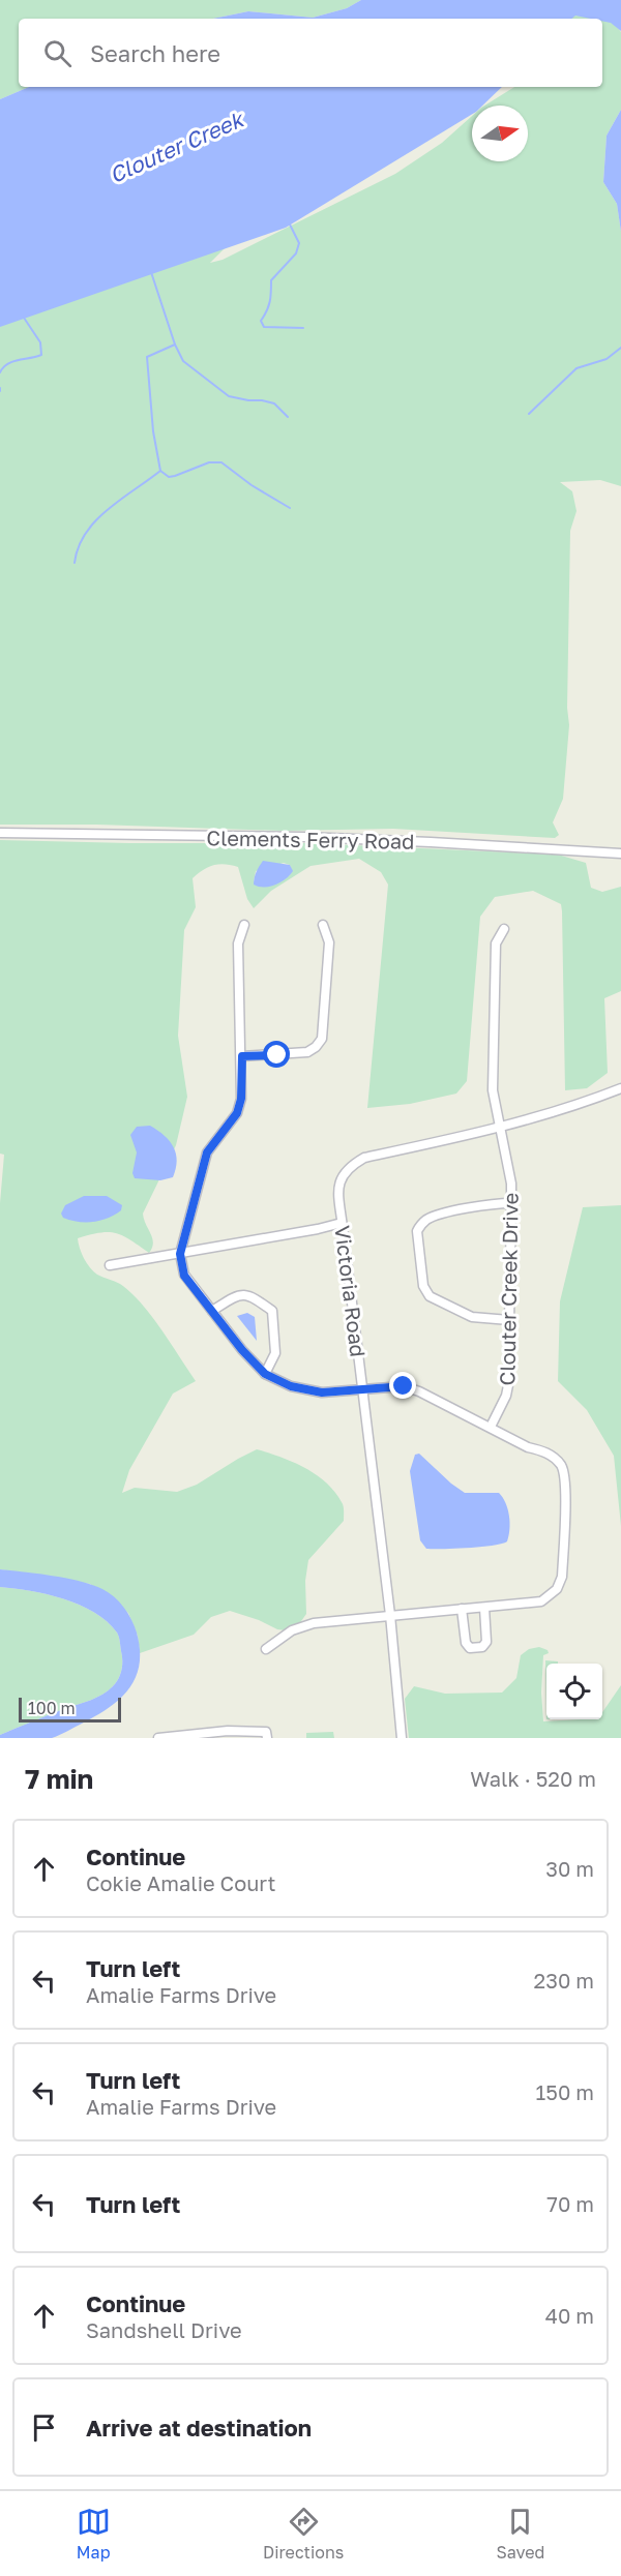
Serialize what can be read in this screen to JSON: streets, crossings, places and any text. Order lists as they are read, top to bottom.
{
  "streets": {
    "street": ["Clements Ferry Road", "Clouter Creek Drive", "Victoria Road"]
  },
  "crossings": [
    ["Clouter Creek Drive", "Victoria Road"]
  ],
  "water": ["Clouter Creek"],
  "scale_bar": "100 m",
  "north": "right",
  "page": {
    "search": "Search here",
    "scale": "100 m",
    "heading": ["7 min", "Walk · 520 m"],
    "list": [
      ["Continue", "Cokie Amalie Court", "30 m"],
      ["Turn left", "Amalie Farms Drive", "230 m"],
      ["Turn left", "Amalie Farms Drive", "150 m"],
      ["Turn left", "70 m"],
      ["Continue", "Sandshell Drive", "40 m"],
      "Arrive at destination"
    ],
    "nav": ["Map", "Directions", "Saved"]
  }
}
